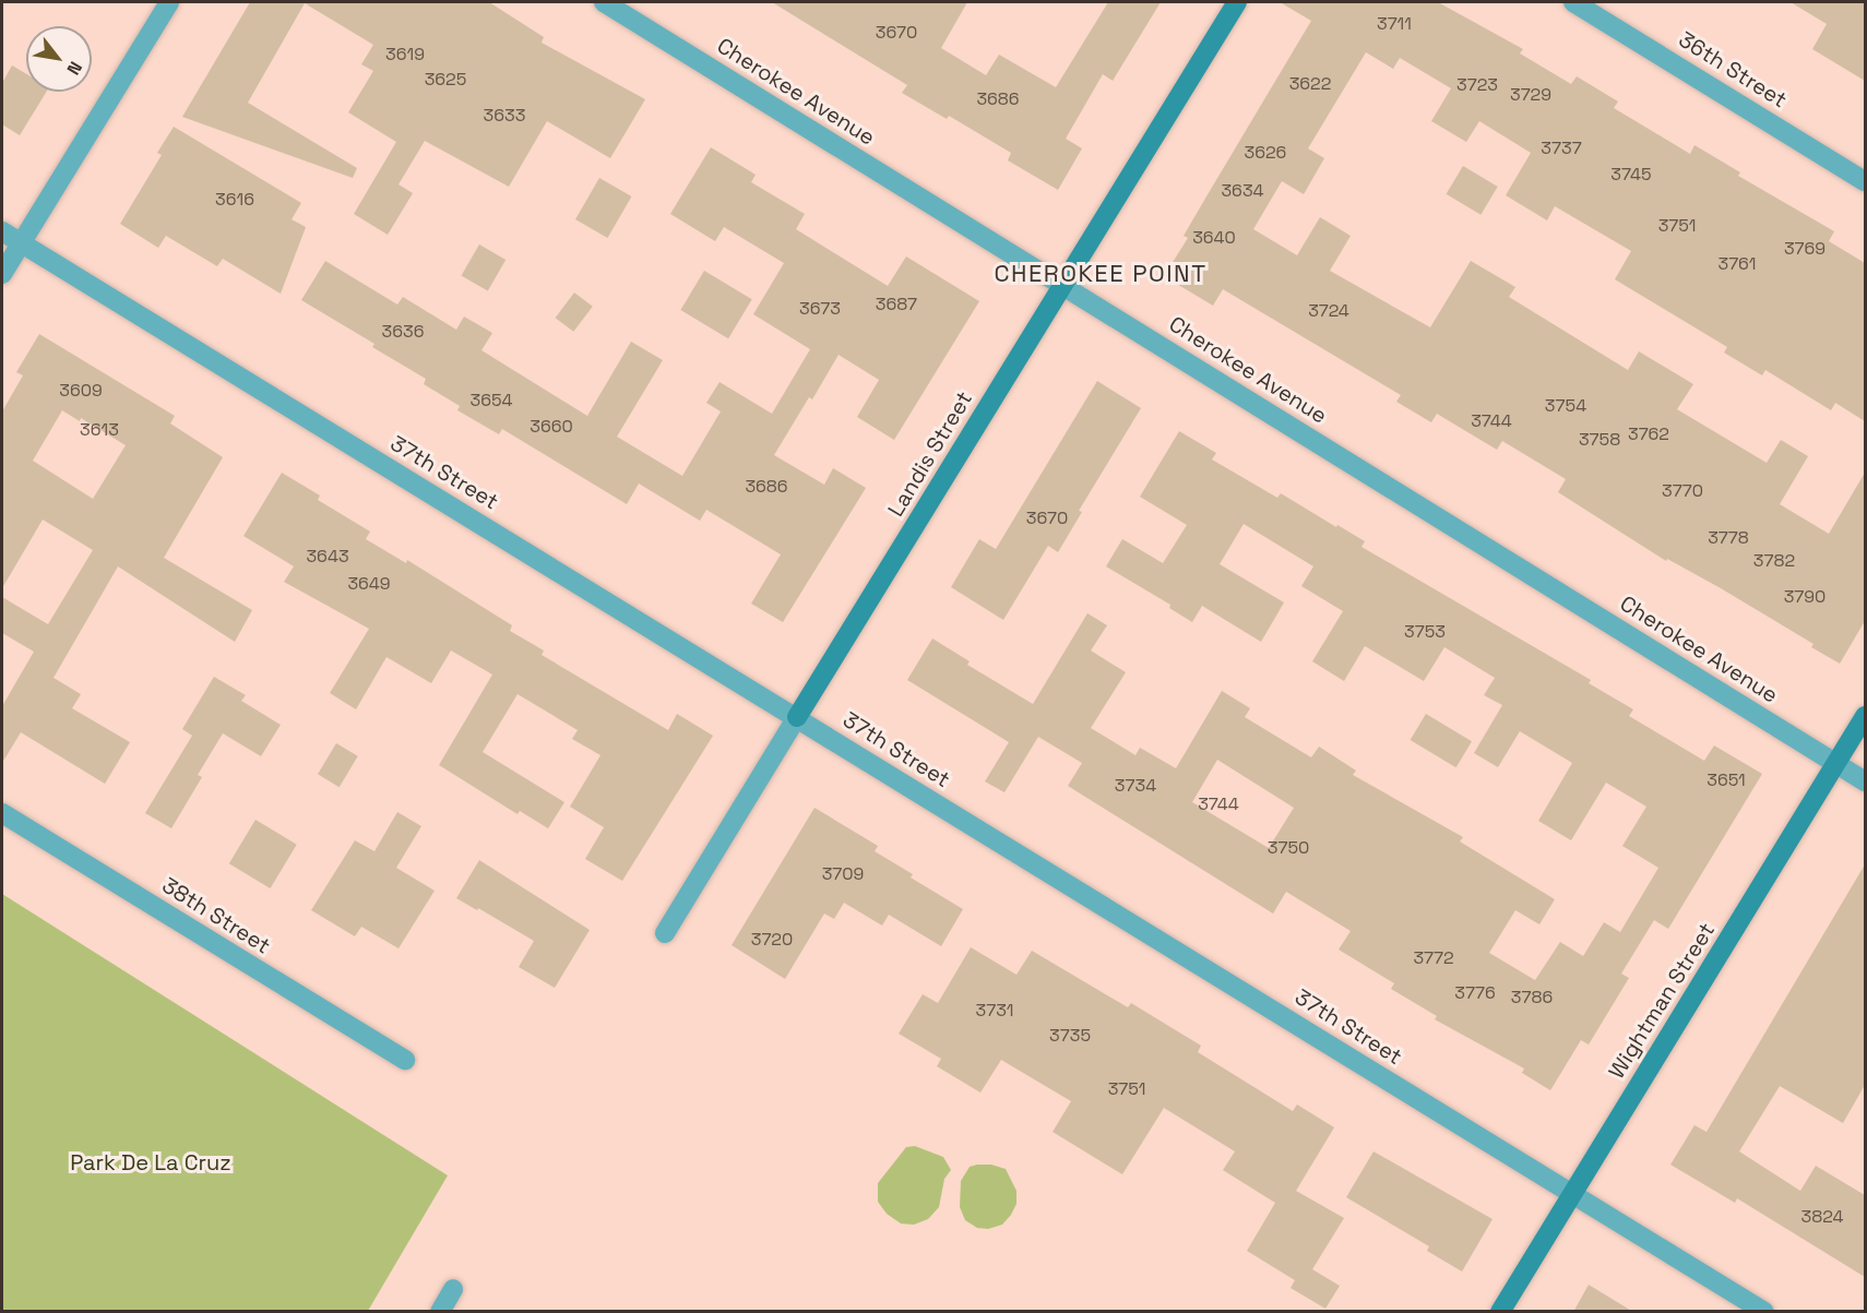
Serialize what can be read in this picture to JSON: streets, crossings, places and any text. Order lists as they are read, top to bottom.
{
  "streets": {
    "street": [
      "36th Street",
      "Cherokee Avenue",
      "Landis Street",
      "37th Street",
      "38th Street",
      "Wightman Street"
    ]
  },
  "crossings": [
    ["Cherokee Avenue", "Landis Street"],
    ["Cherokee Avenue", "Wightman Street"],
    ["Landis Street", "37th Street"],
    ["37th Street", "Wightman Street"]
  ],
  "districts": ["CHEROKEE POINT"],
  "parks": ["Park De La Cruz"],
  "house_numbers": [
    "3711",
    "3670",
    "3619",
    "3625",
    "3622",
    "3723",
    "3729",
    "3686",
    "3633",
    "3737",
    "3626",
    "3745",
    "3634",
    "3616",
    "3751",
    "3640",
    "3769",
    "3761",
    "3687",
    "3673",
    "3724",
    "3636",
    "3609",
    "3654",
    "3754",
    "3744",
    "3660",
    "3613",
    "3762",
    "3758",
    "3686",
    "3770",
    "3670",
    "3778",
    "3643",
    "3782",
    "3649",
    "3790",
    "3753",
    "3651",
    "3734",
    "3744",
    "3750",
    "3709",
    "3720",
    "3772",
    "3776",
    "3786",
    "3731",
    "3735",
    "3751",
    "3824"
  ],
  "north": "bottom right"
}
